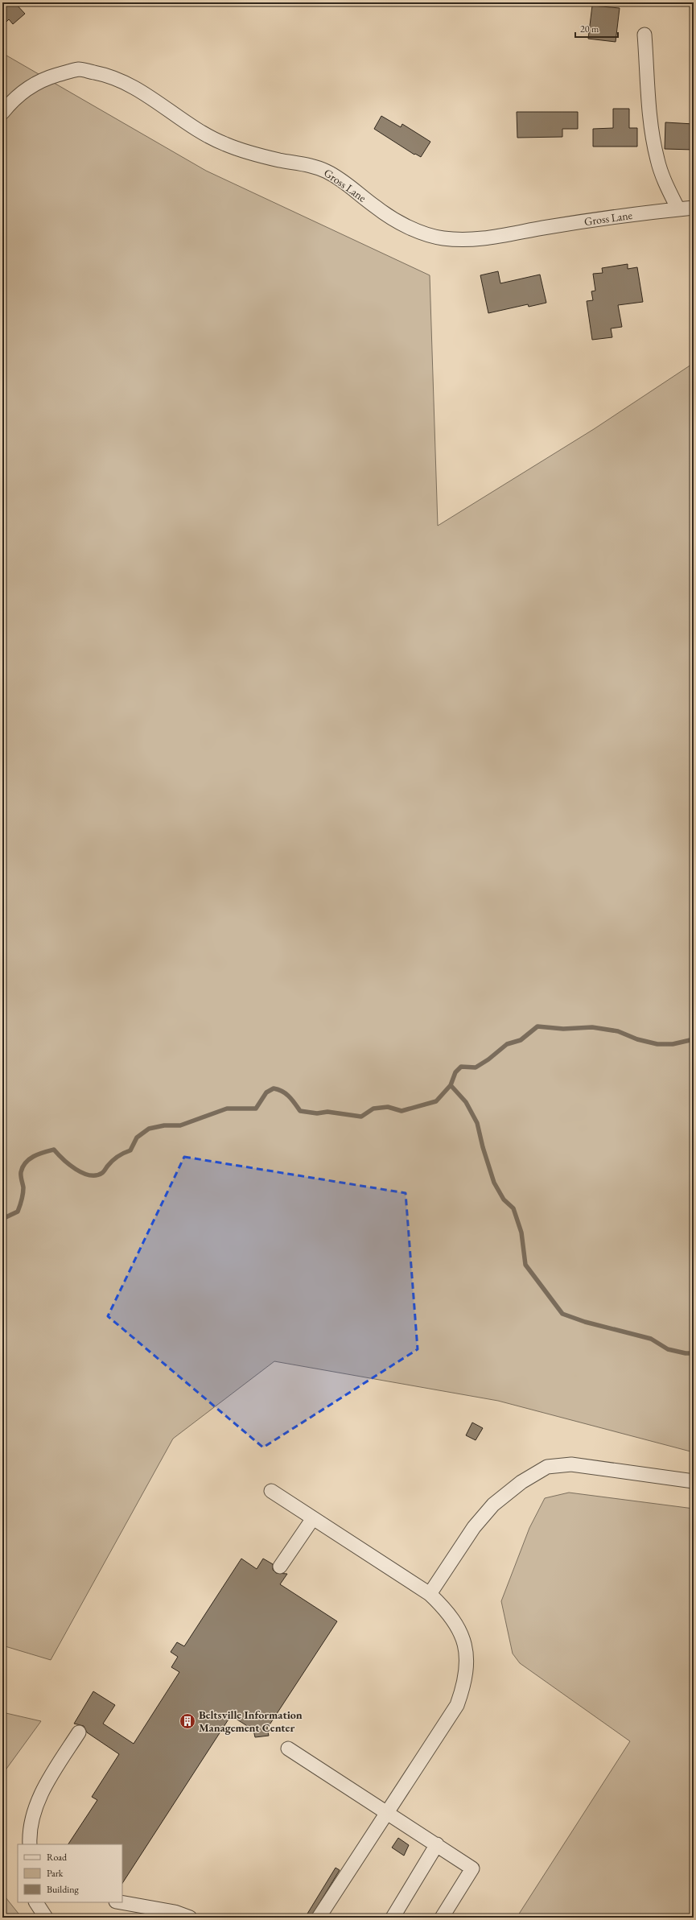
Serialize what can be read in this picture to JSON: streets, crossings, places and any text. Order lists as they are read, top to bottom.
{
  "streets": {
    "street": ["Gross Lane"]
  },
  "places": {
    "building": ["Beltsville Information Management Center"]
  },
  "legend": ["Road", "Park", "Building"],
  "scale_bar": "20 m"
}
